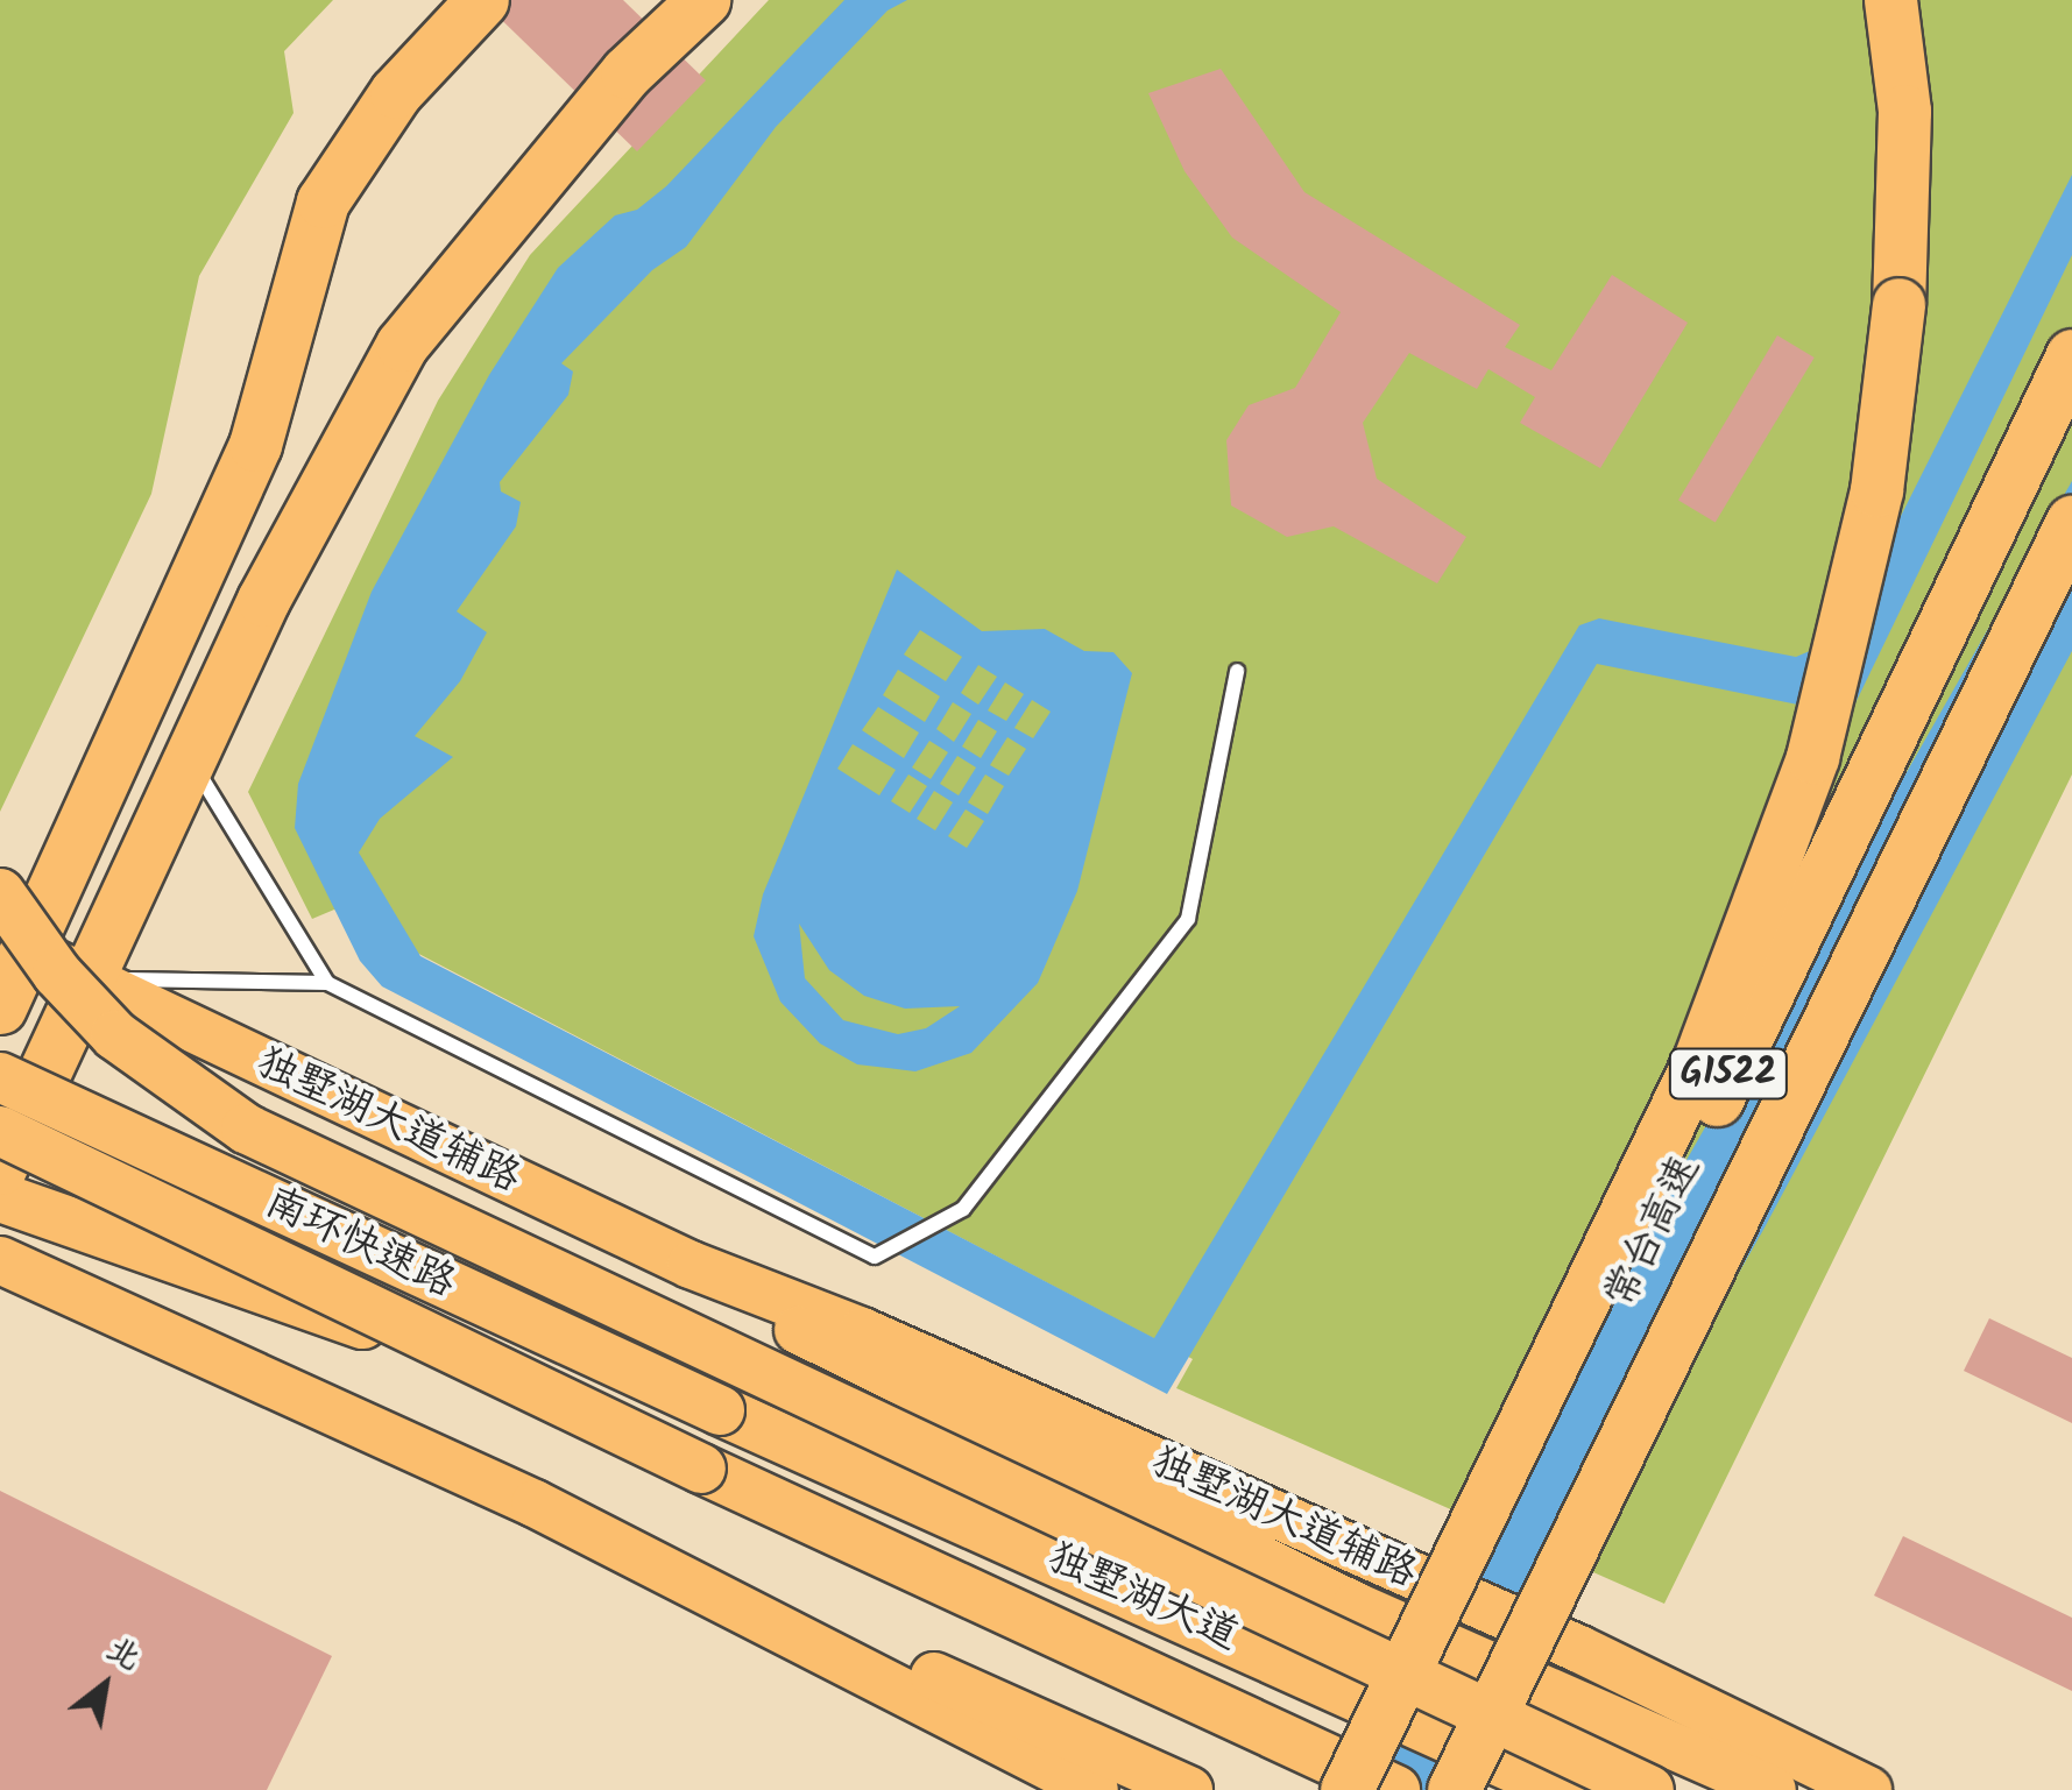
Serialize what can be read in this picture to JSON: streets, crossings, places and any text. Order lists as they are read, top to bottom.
{
  "streets": {
    "highway": [
      "G1522",
      "常台高速",
      "南环快速路",
      "独墅湖大道"
    ],
    "main road": ["独墅湖大道辅路"]
  },
  "crossings": [
    ["南环快速路", "独墅湖大道"]
  ],
  "north": "top right"
}
